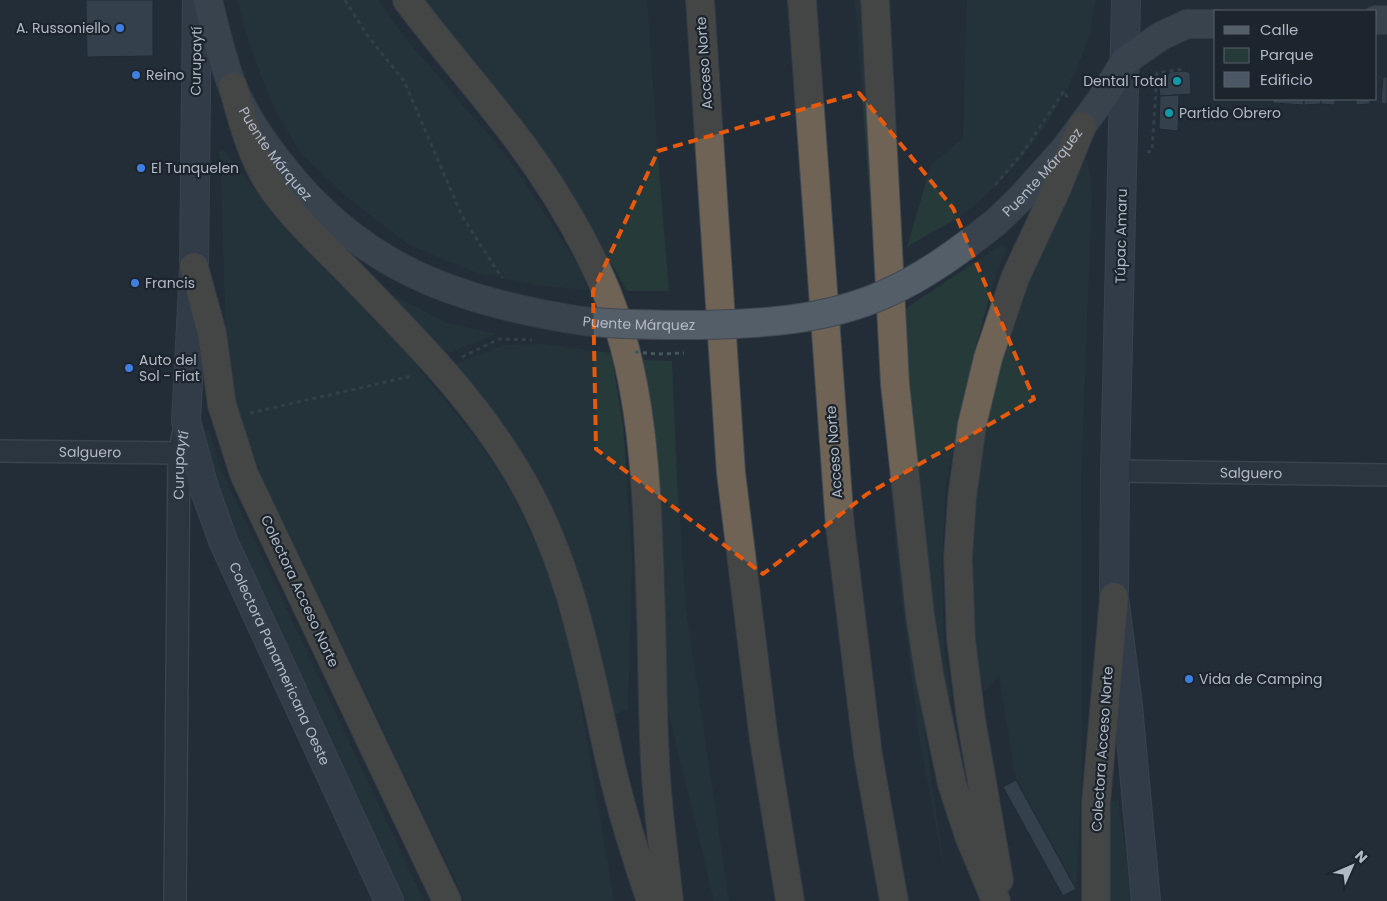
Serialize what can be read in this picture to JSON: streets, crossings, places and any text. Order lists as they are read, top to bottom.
{
  "streets": {
    "highway": ["Acceso Norte", "Colectora Acceso Norte"],
    "main road": ["Puente Márquez"],
    "street": [
      "Curupaytí",
      "Túpac Amaru",
      "Salguero",
      "Colectora Panamericana Oeste"
    ]
  },
  "crossings": [
    ["Curupaytí", "Salguero"],
    ["Curupaytí", "Colectora Acceso Norte"],
    ["Curupaytí", "Colectora Panamericana Oeste"],
    ["Puente Márquez", "Túpac Amaru"],
    ["Túpac Amaru", "Salguero"],
    ["Túpac Amaru", "Colectora Acceso Norte"]
  ],
  "places": [
    "A. Russoniello",
    "Reino",
    "Dental Total",
    "Partido Obrero",
    "El Tunquelen",
    "Francis",
    "Auto del Sol - Fiat",
    "Vida de Camping"
  ],
  "legend": ["Calle", "Parque", "Edificio"],
  "north": "top right"
}
